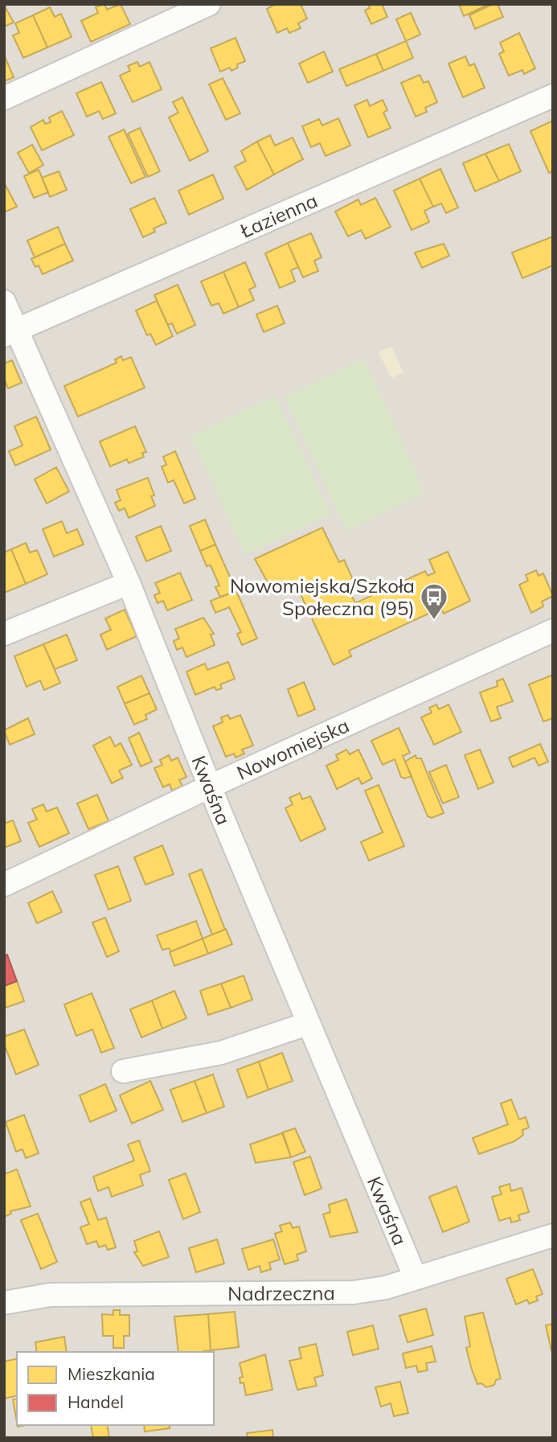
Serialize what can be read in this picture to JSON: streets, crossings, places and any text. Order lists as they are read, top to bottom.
{
  "streets": {
    "street": [
      "Łazienna",
      "Nowomiejska",
      "Kwaśna",
      "Nadrzeczna"
    ]
  },
  "crossings": [
    ["Łazienna", "Kwaśna"],
    ["Nowomiejska", "Kwaśna"],
    ["Kwaśna", "Nadrzeczna"]
  ],
  "places": {
    "bus stop": ["Nowomiejska/Szkoła Społeczna (95)"]
  },
  "legend": ["Mieszkania", "Handel"]
}
